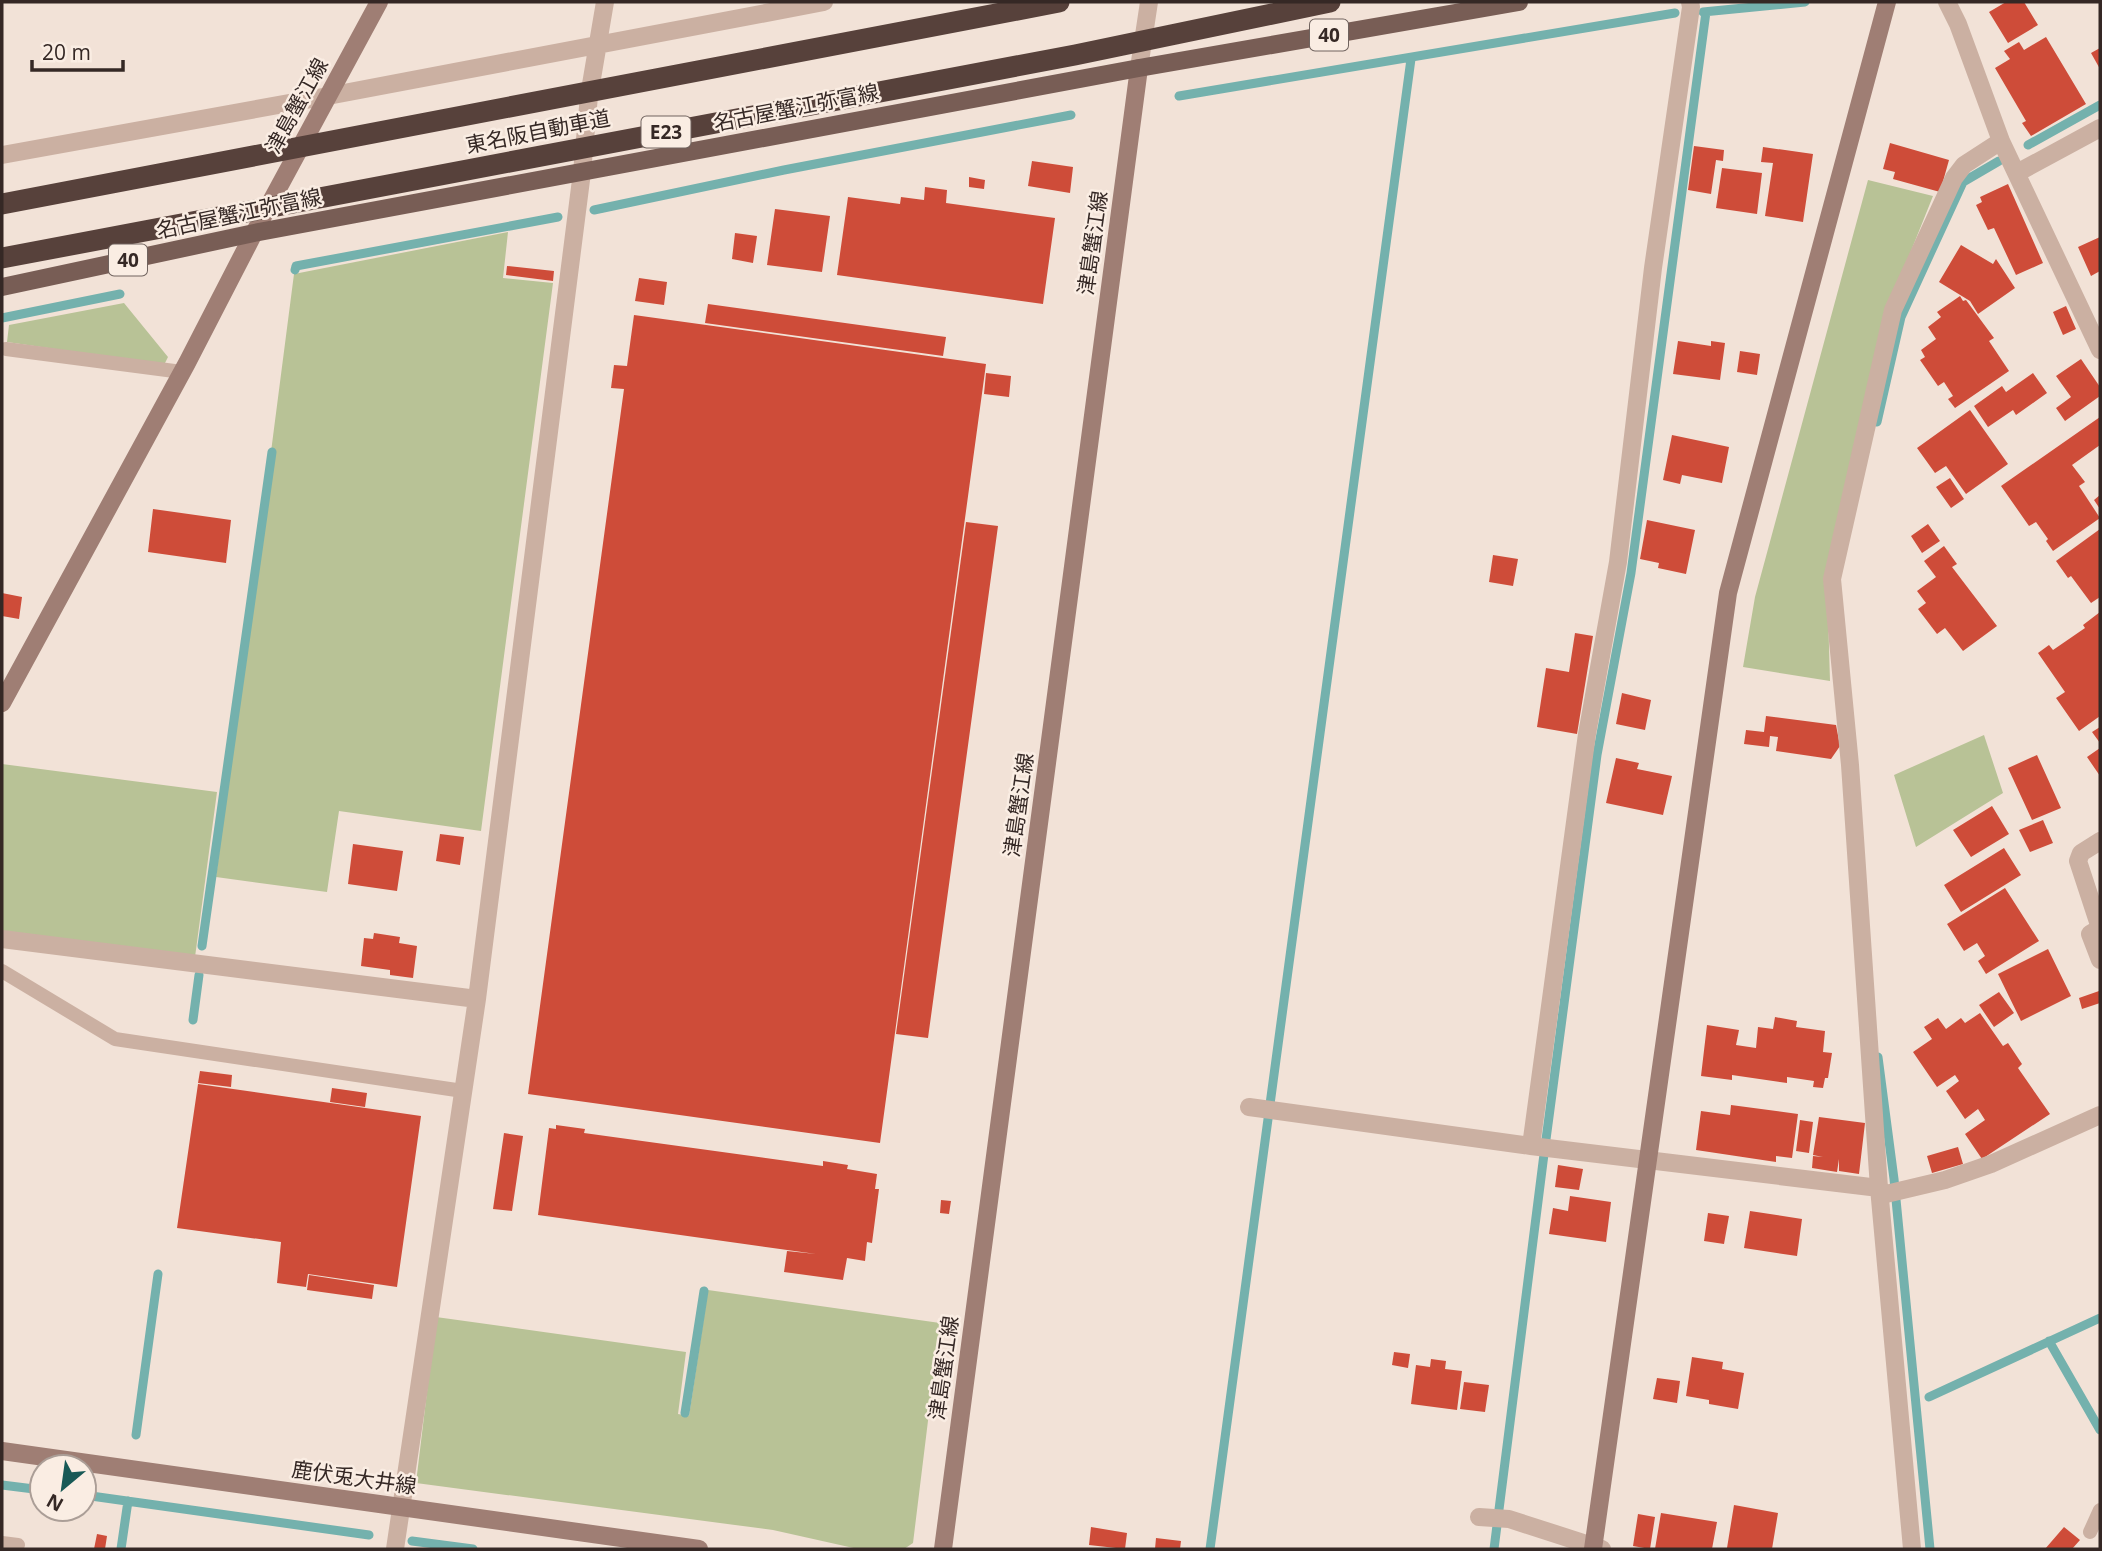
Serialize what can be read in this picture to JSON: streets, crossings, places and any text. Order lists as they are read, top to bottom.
{
  "streets": {
    "highway": ["東名阪自動車道", "E23"],
    "main road": [
      "40",
      "津島蟹江線",
      "名古屋蟹江弥富線",
      "鹿伏兎大井線"
    ]
  },
  "crossings": [
    ["津島蟹江線", "名古屋蟹江弥富線"]
  ],
  "scale_bar": "20 m",
  "north": "bottom left"
}
